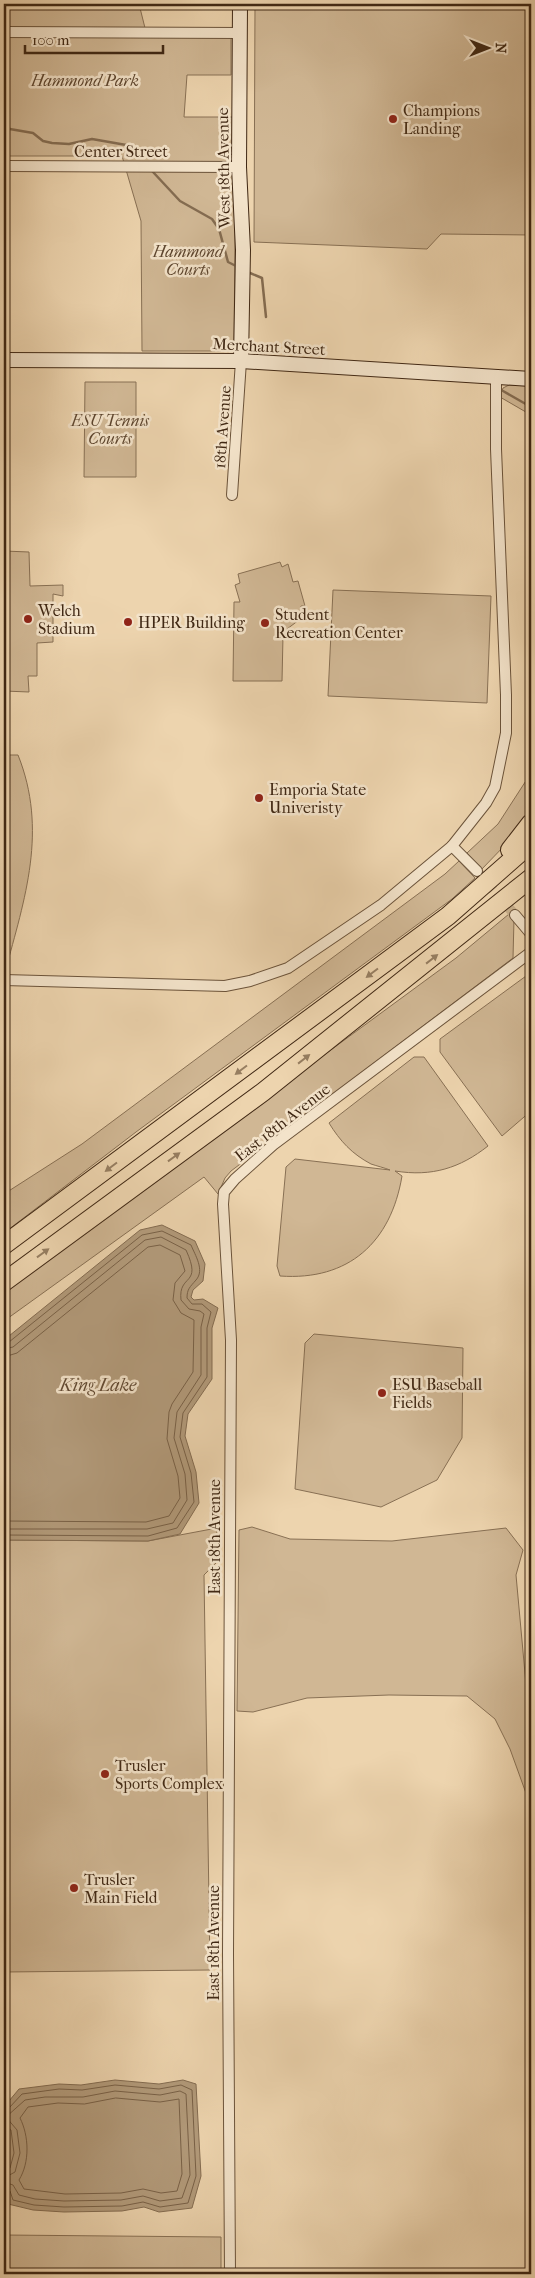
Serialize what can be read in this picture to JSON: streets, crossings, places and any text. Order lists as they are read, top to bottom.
{
  "streets": {
    "main road": ["West 18th Avenue", "Merchant Street"],
    "street": ["Center Street", "18th Avenue", "East 18th Avenue"]
  },
  "crossings": [
    ["Center Street", "West 18th Avenue"],
    ["West 18th Avenue", "Merchant Street"],
    ["West 18th Avenue", "18th Avenue"],
    ["Merchant Street", "18th Avenue"]
  ],
  "water": ["King Lake"],
  "parks": ["Hammond Park", "Hammond Courts", "ESU Tennis Courts"],
  "places": [
    "Champions Landing",
    "Welch Stadium",
    "HPER Building",
    "Student Recreation Center",
    "Emporia State Univeristy",
    "ESU Baseball Fields",
    "Trusler Sports Complex",
    "Trusler Main Field"
  ],
  "scale_bar": "100 m",
  "north": "right"
}
